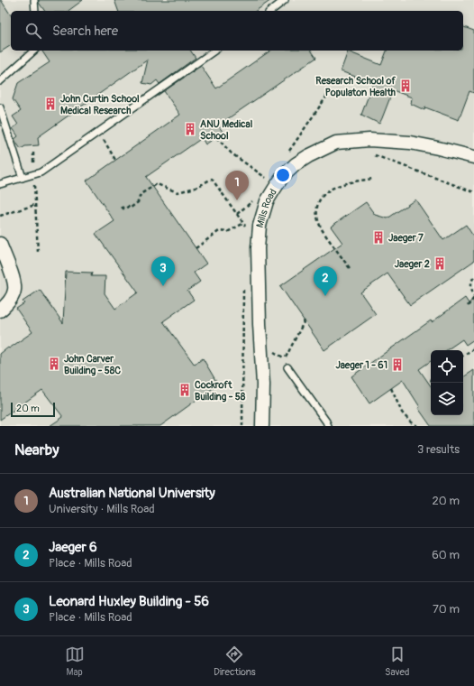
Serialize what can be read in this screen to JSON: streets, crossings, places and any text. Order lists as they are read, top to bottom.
{
  "streets": {
    "street": ["Mills Road"]
  },
  "places": {
    "building": [
      "Research School of Populaton Health",
      "John Curtin School Medical Research",
      "ANU Medical School",
      "Jaeger 7",
      "Jaeger 2",
      "John Carver Building - 58C",
      "Jaeger 1 - 61",
      "Cockroft Building - 58"
    ]
  },
  "scale_bar": "20 m",
  "page": {
    "search": "Search here",
    "pins": ["1", "3", "2"],
    "scale": "20 m",
    "heading": ["Nearby", "3 results"],
    "list": [
      {
        "mark": "1",
        "name": "Australian National University",
        "note": "University · Mills Road",
        "value": "20 m"
      },
      {
        "mark": "2",
        "name": "Jaeger 6",
        "note": "Place · Mills Road",
        "value": "60 m"
      },
      {
        "mark": "3",
        "name": "Leonard Huxley Building - 56",
        "note": "Place · Mills Road",
        "value": "70 m"
      }
    ],
    "nav": ["Map", "Directions", "Saved"]
  }
}
